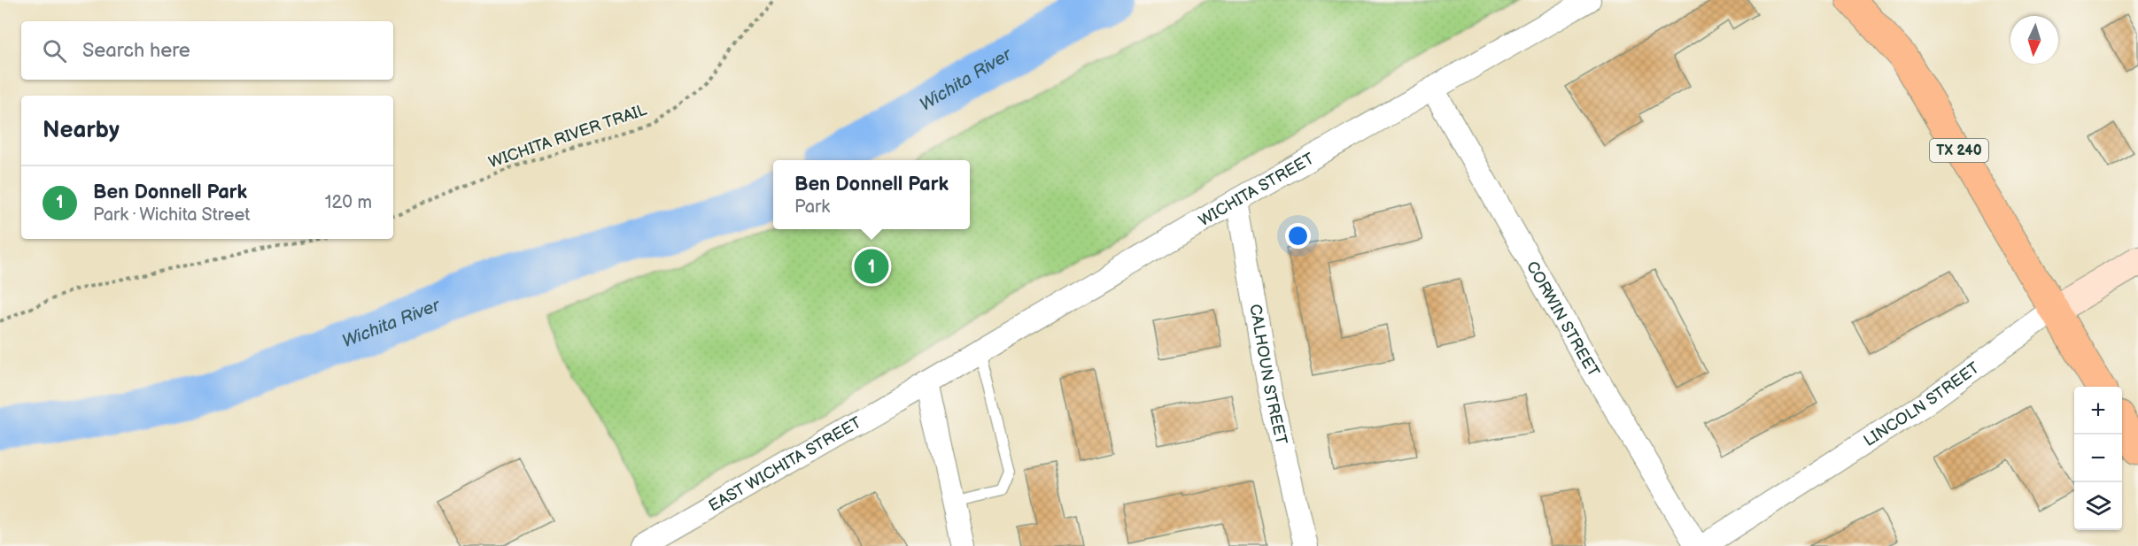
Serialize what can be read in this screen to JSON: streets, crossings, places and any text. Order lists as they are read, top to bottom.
{
  "streets": {
    "main road": ["TX 240", "LINCOLN STREET"],
    "street": [
      "WICHITA STREET",
      "CORWIN STREET",
      "CALHOUN STREET",
      "EAST WICHITA STREET"
    ],
    "path": ["WICHITA RIVER TRAIL"]
  },
  "crossings": [
    ["TX 240", "LINCOLN STREET"],
    ["WICHITA STREET", "CORWIN STREET"],
    ["WICHITA STREET", "CALHOUN STREET"],
    ["WICHITA STREET", "EAST WICHITA STREET"]
  ],
  "water": ["Wichita River"],
  "north": "bottom",
  "page": {
    "search": "Search here",
    "heading": "Nearby",
    "popup": ["Ben Donnell Park", "Park"],
    "list": [
      {
        "mark": "1",
        "name": "Ben Donnell Park",
        "note": "Park · Wichita Street",
        "value": "120 m"
      }
    ],
    "pins": "1",
    "map_buttons": ["+", "−"]
  }
}
